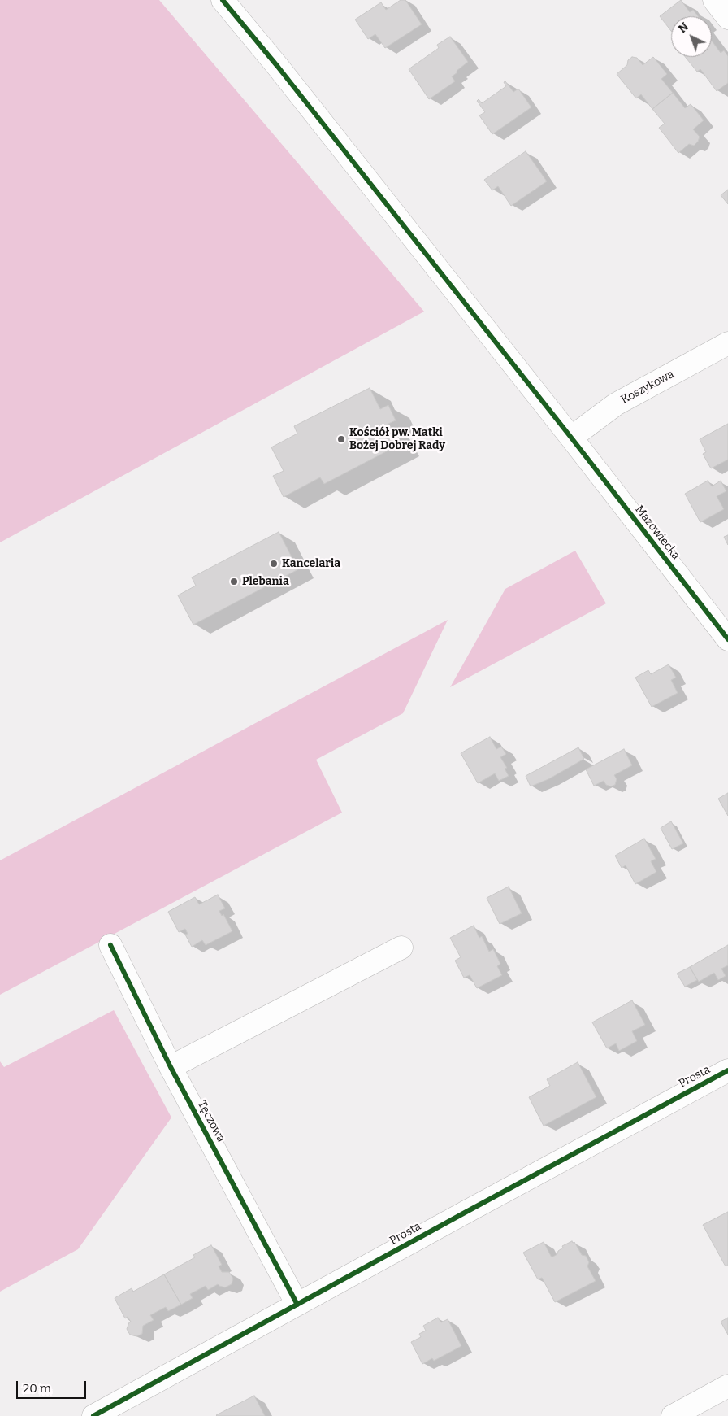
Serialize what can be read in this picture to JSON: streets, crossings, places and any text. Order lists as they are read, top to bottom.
{
  "streets": {
    "street": [
      "Koszykowa",
      "Mazowiecka",
      "Prosta",
      "Tęczowa"
    ]
  },
  "crossings": [
    ["Koszykowa", "Mazowiecka"],
    ["Prosta", "Tęczowa"]
  ],
  "places": ["Kościół pw. Matki Bożej Dobrej Rady", "Kancelaria", "Plebania"],
  "scale_bar": "20 m",
  "north": "top left"
}
